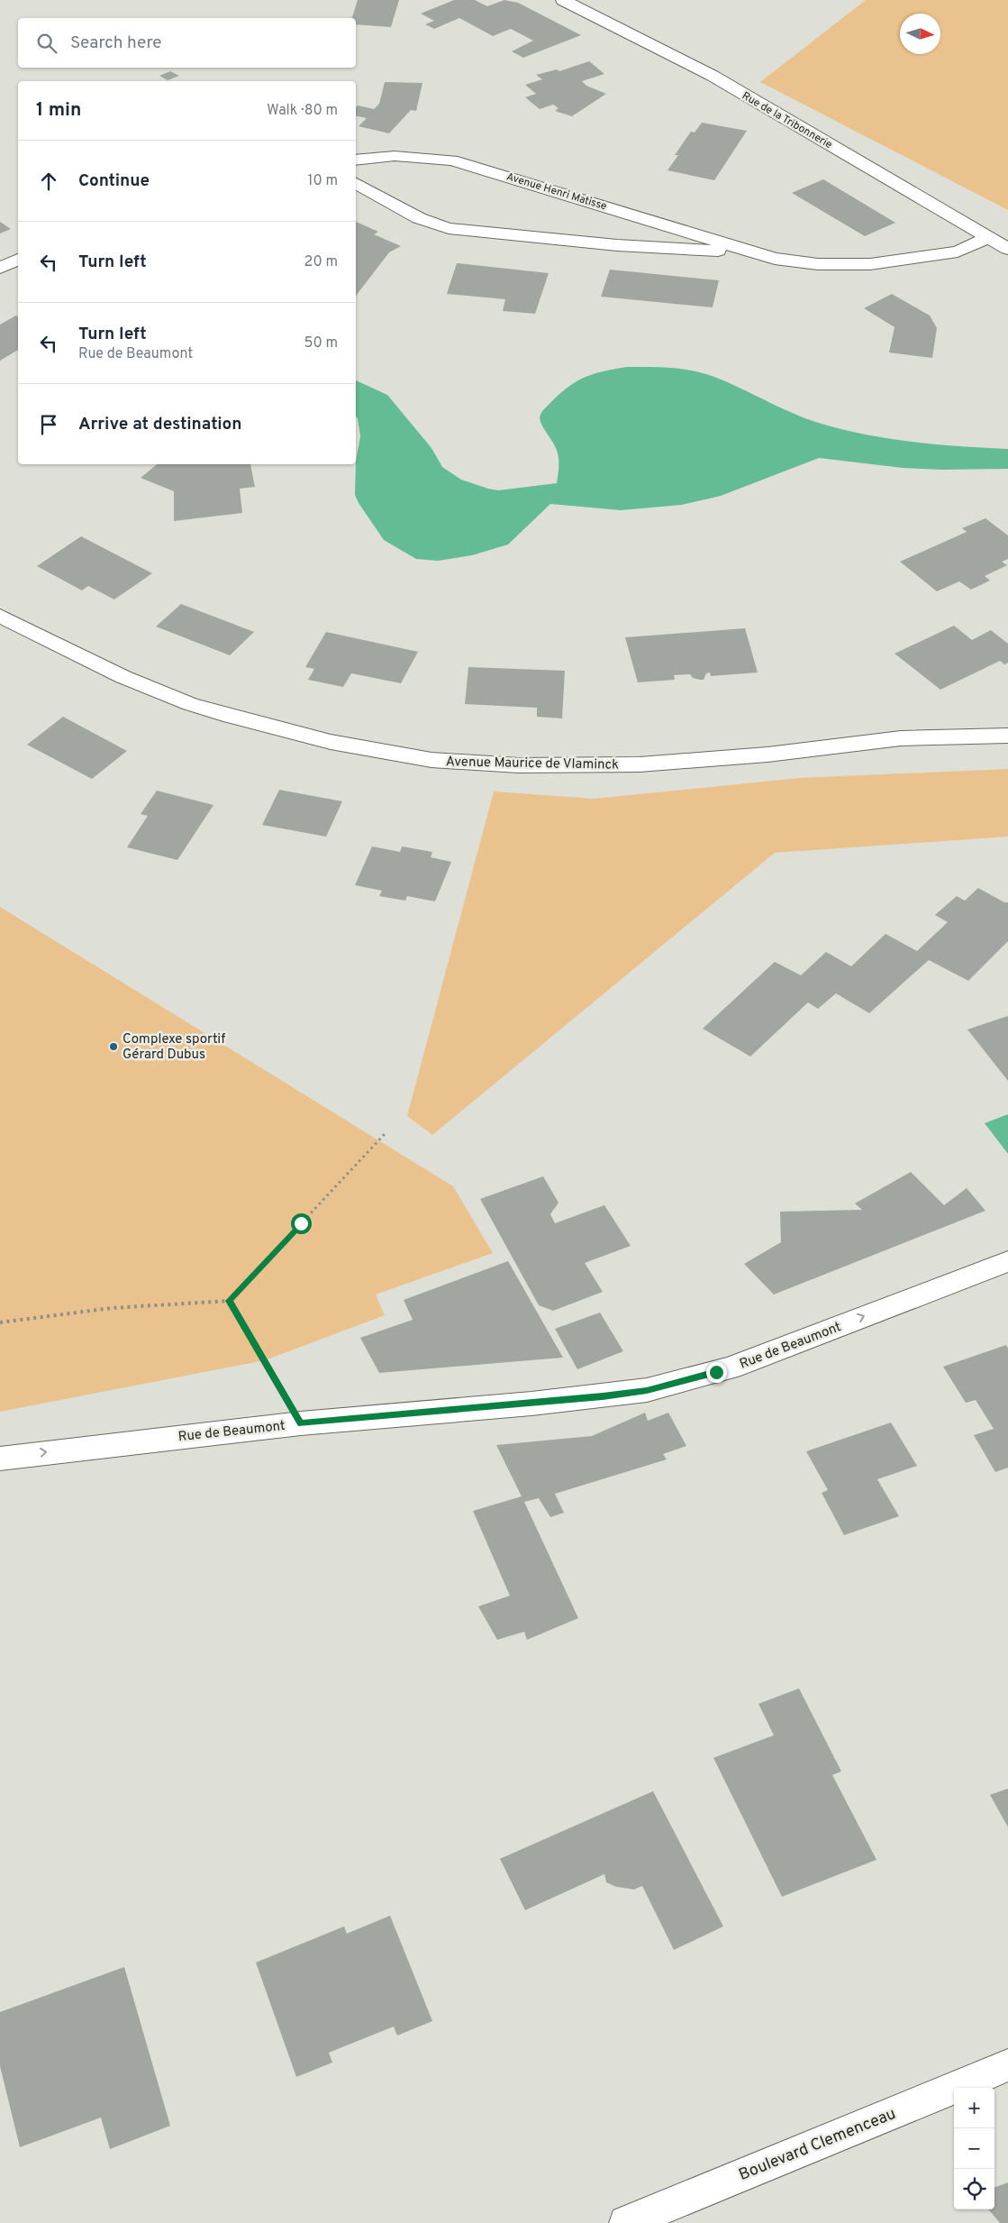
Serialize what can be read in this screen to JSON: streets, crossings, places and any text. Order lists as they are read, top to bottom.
{
  "streets": {
    "street": [
      "Rue de la Tribonnerie",
      "Avenue Henri Matisse",
      "Avenue Maurice de Vlaminck",
      "Rue de Beaumont",
      "Boulevard Clemenceau"
    ]
  },
  "crossings": [
    ["Rue de la Tribonnerie", "Avenue Henri Matisse"]
  ],
  "one_way": ["Rue de Beaumont"],
  "places": ["Complexe sportif Gérard Dubus"],
  "north": "right",
  "page": {
    "search": "Search here",
    "heading": ["1 min", "Walk · 80 m"],
    "list": [
      ["Continue", "10 m"],
      ["Turn left", "20 m"],
      ["Turn left", "Rue de Beaumont", "50 m"],
      "Arrive at destination"
    ],
    "map_buttons": ["+", "−"]
  }
}
